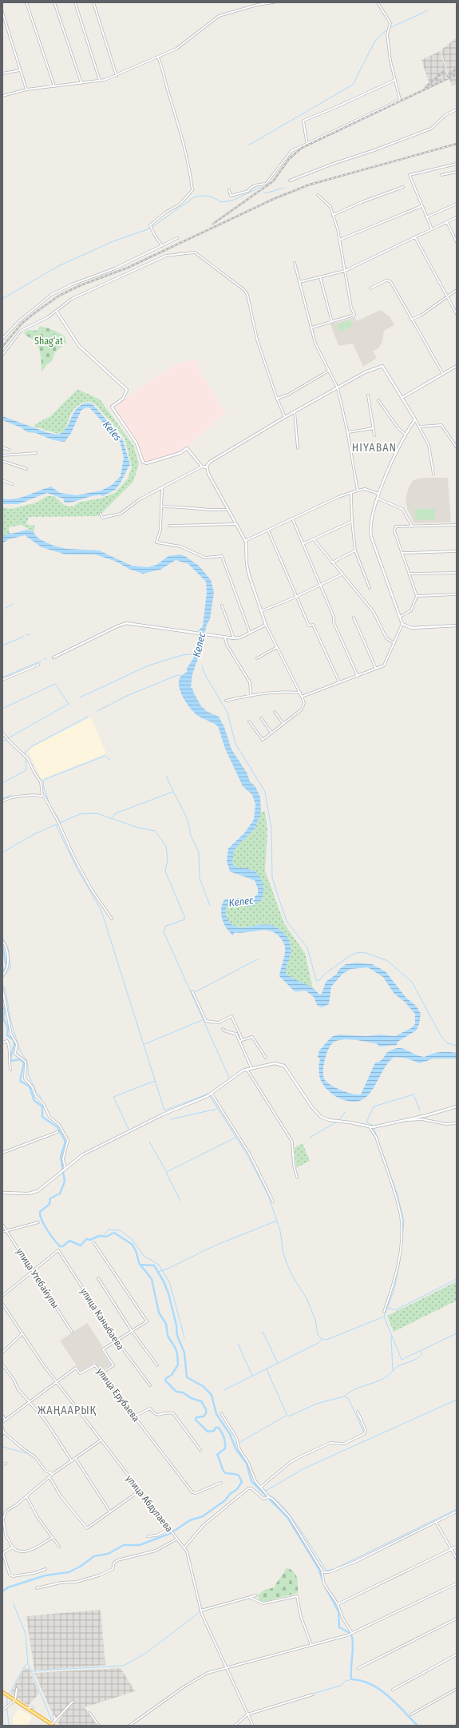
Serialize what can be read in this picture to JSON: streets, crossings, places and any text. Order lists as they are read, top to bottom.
{
  "streets": {
    "street": [
      "улица Утебайулы",
      "улица Каныбаева",
      "улица Ерубаева",
      "улица Абдулаева"
    ]
  },
  "crossings": [
    ["улица Утебайулы", "улица Каныбаева"],
    ["улица Ерубаева", "улица Абдулаева"]
  ],
  "districts": ["HIYABAN", "ЖАҢААРЫҚ"],
  "water": ["Keles", "Келес"],
  "parks": ["Shag‘at"]
}
